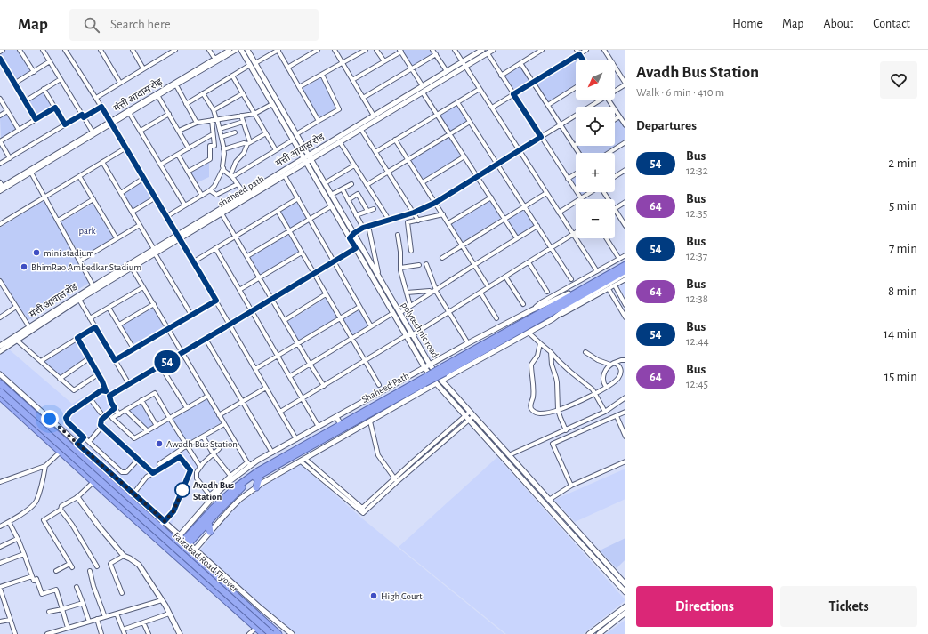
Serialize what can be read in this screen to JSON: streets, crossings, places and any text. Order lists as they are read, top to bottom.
{
  "streets": {
    "highway": ["Shaheed Path", "Faizabad Road Flyover"],
    "street": [
      "मंत्ती आवास रोड़",
      "मंत्ती आवास रोड",
      "shaheed path",
      "polytechnic road"
    ]
  },
  "crossings": [
    ["मंत्ती आवास रोड", "shaheed path"],
    ["मंत्ती आवास रोड", "polytechnic road"],
    ["shaheed path", "polytechnic road"]
  ],
  "parks": ["park"],
  "places": [
    "mini stadium",
    "BhimRao Ambedkar Stadium",
    "Awadh Bus Station",
    "Avadh Bus Station",
    "High Court"
  ],
  "lines": ["bus line 54"],
  "north": "bottom left",
  "page": {
    "header": "Map",
    "search": "Search here",
    "nav": [
      "Home",
      "Map",
      "About",
      "Contact"
    ],
    "on_map": "54",
    "heading": [
      ["Avadh Bus Station", "Walk · 6 min · 410 m"],
      "Departures"
    ],
    "map_buttons": ["+", "−"],
    "list": [
      {
        "mark": "54",
        "name": "Bus",
        "note": "12:32",
        "value": "2 min"
      },
      {
        "mark": "64",
        "name": "Bus",
        "note": "12:35",
        "value": "5 min"
      },
      {
        "mark": "54",
        "name": "Bus",
        "note": "12:37",
        "value": "7 min"
      },
      {
        "mark": "64",
        "name": "Bus",
        "note": "12:38",
        "value": "8 min"
      },
      {
        "mark": "54",
        "name": "Bus",
        "note": "12:44",
        "value": "14 min"
      },
      {
        "mark": "64",
        "name": "Bus",
        "note": "12:45",
        "value": "15 min"
      }
    ],
    "buttons": ["Directions", "Tickets"]
  }
}
